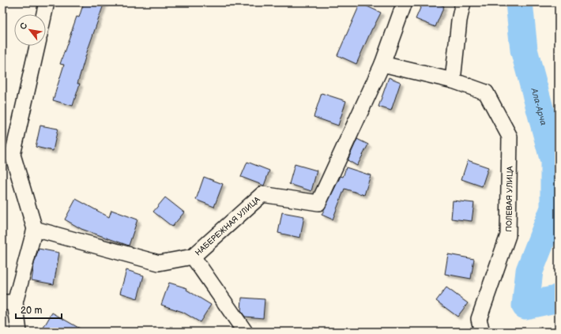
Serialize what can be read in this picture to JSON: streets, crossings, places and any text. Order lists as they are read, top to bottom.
{
  "streets": {
    "street": ["ПОЛЕВАЯ УЛИЦА", "НАБЕРЕЖНАЯ УЛИЦА"]
  },
  "water": ["Ала-Арча"],
  "scale_bar": "20 m",
  "north": "top left"
}
